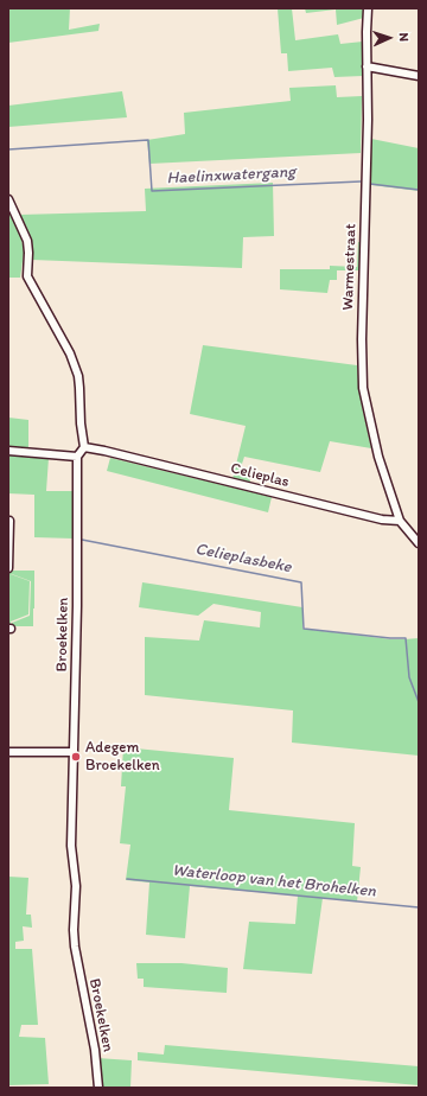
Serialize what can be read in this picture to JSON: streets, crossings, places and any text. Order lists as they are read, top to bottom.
{
  "streets": {
    "street": ["Warmestraat", "Celieplas", "Broekelken"]
  },
  "crossings": [
    ["Warmestraat", "Celieplas"]
  ],
  "water": ["Haelinxwatergang", "Celieplasbeke", "Waterloop van het Brohelken"],
  "places": ["Adegem Broekelken"],
  "north": "right"
}
